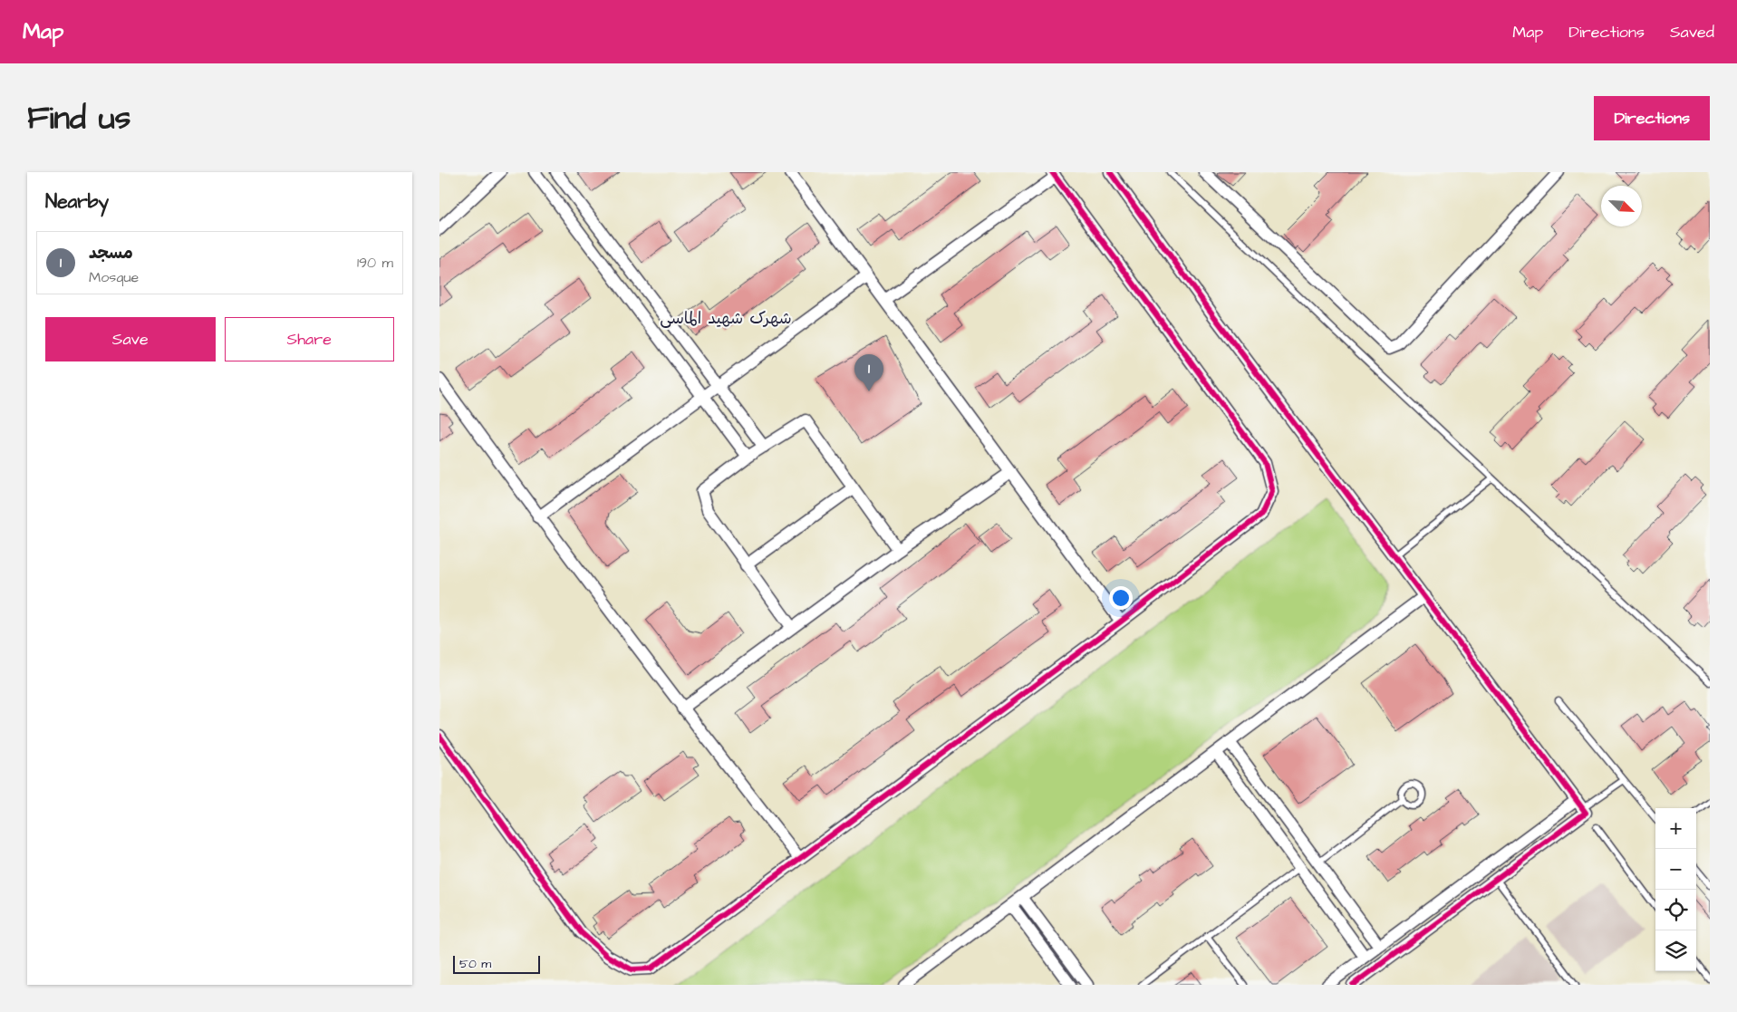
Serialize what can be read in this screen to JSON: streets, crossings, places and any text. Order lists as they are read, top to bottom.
{
  "districts": ["شهرک شهید الماسی"],
  "scale_bar": "50 m",
  "north": "bottom right",
  "page": {
    "header": "Map",
    "nav": ["Map", "Directions", "Saved"],
    "title": "Find us",
    "buttons": [
      "Directions",
      ["Save", "Share"]
    ],
    "heading": "Nearby",
    "list": [
      {
        "mark": "1",
        "name": "مسجد",
        "note": "Mosque",
        "value": "190 m"
      }
    ],
    "pins": "1",
    "map_buttons": ["+", "−"],
    "scale": "50 m"
  }
}
